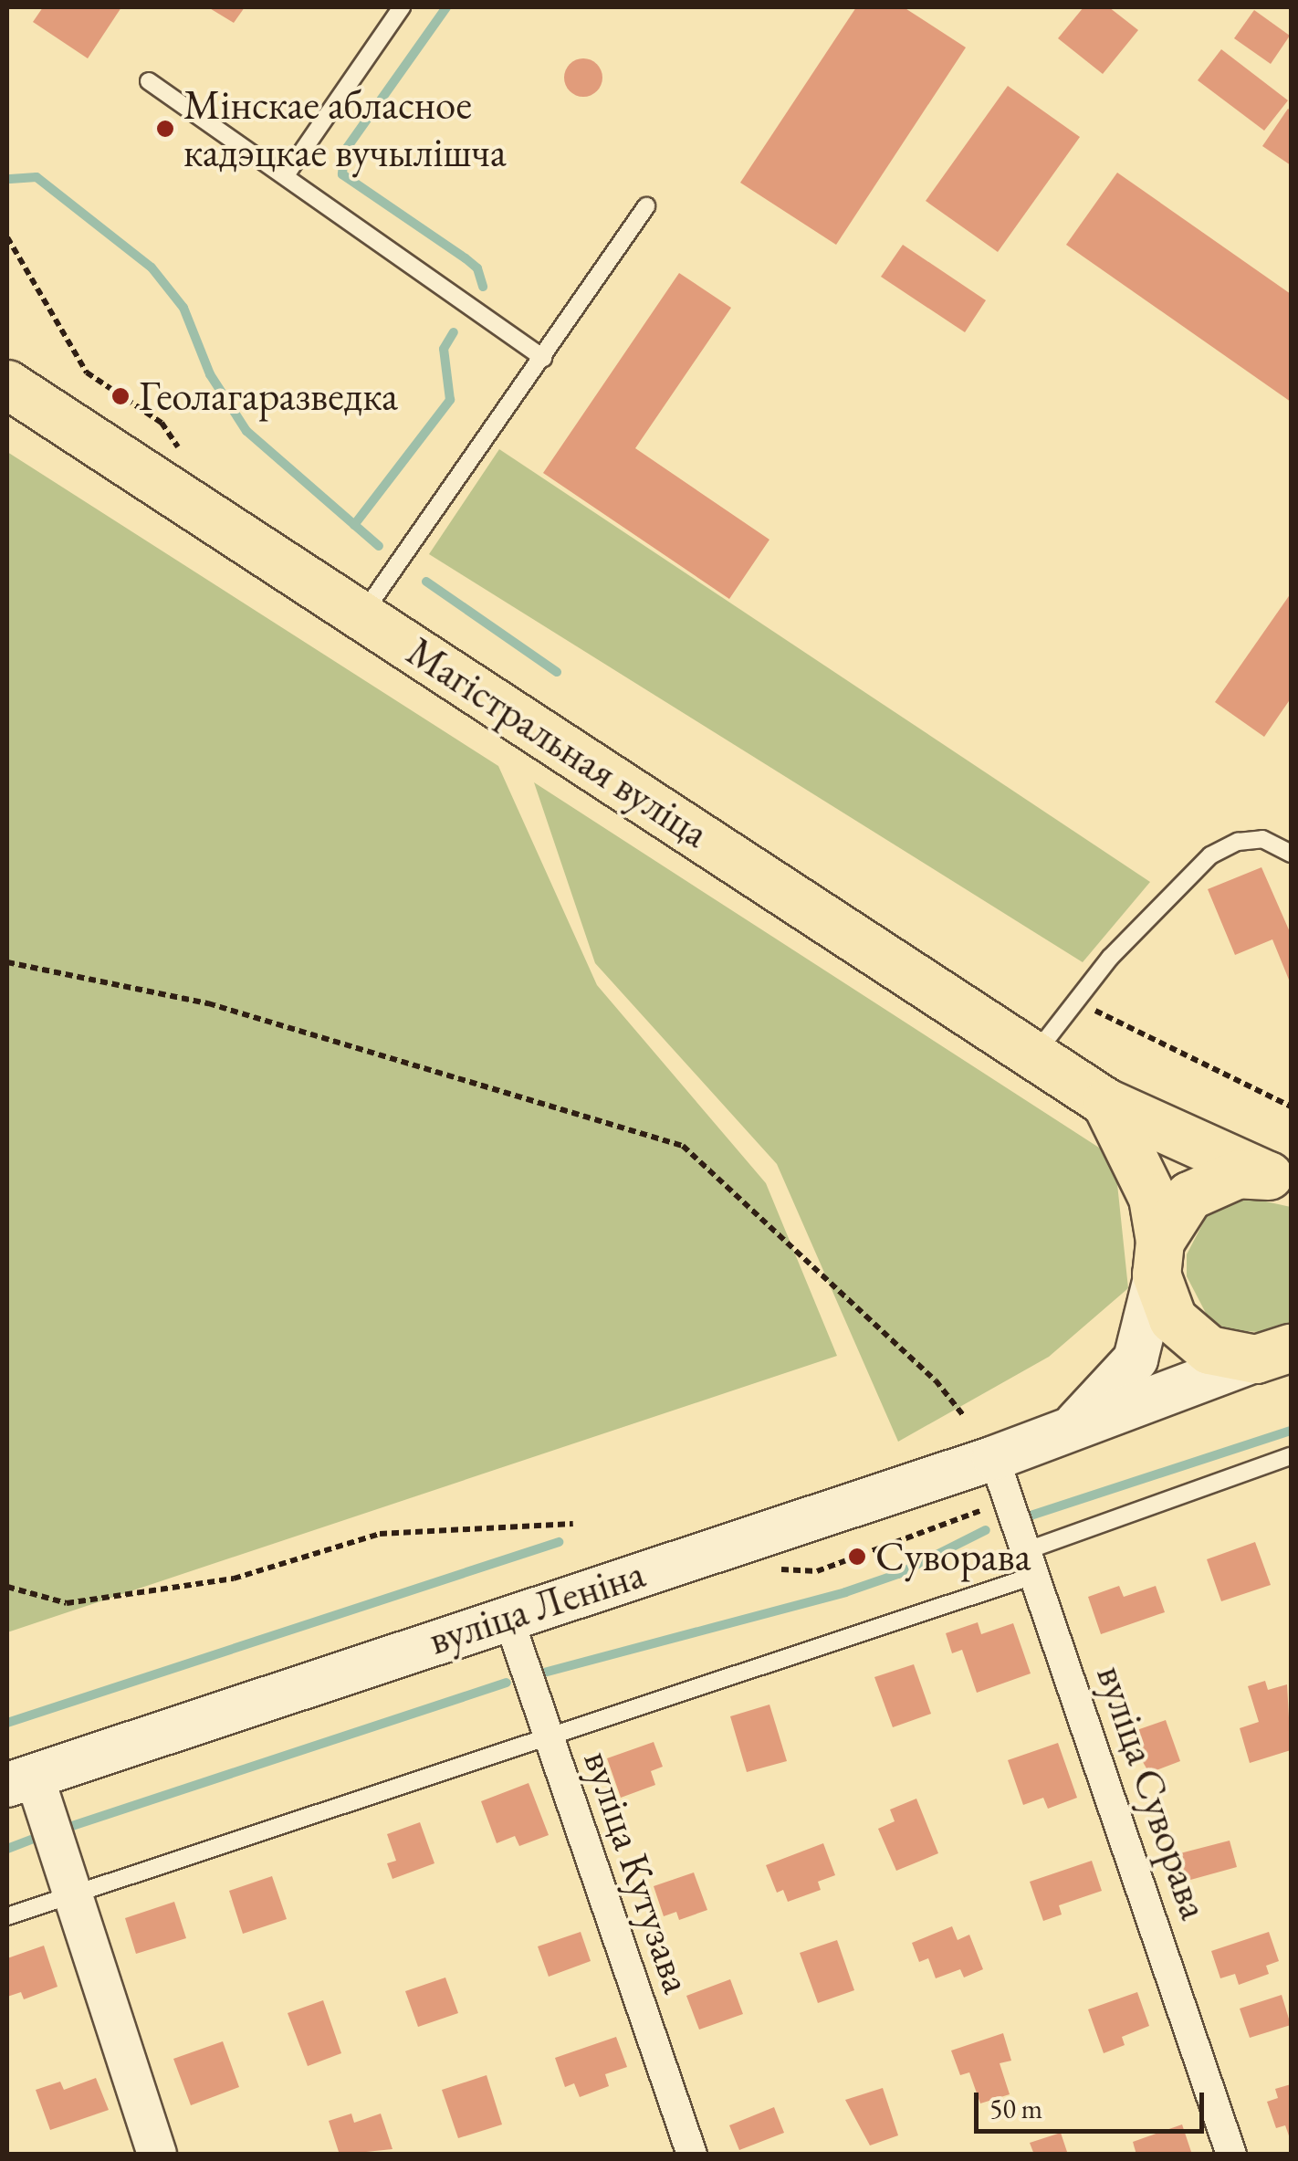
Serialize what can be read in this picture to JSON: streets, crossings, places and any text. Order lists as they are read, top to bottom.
{
  "streets": {
    "main road": ["Магістральная вуліца", "вуліца Леніна"],
    "street": ["вуліца Суворава", "вуліца Кутузава"]
  },
  "crossings": [
    ["Магістральная вуліца", "вуліца Леніна"],
    ["вуліца Леніна", "вуліца Суворава"],
    ["вуліца Леніна", "вуліца Кутузава"]
  ],
  "places": ["Мінскае абласное кадэцкае вучылішча", "Геолагаразведка", "Суворава"],
  "scale_bar": "50 m"
}
